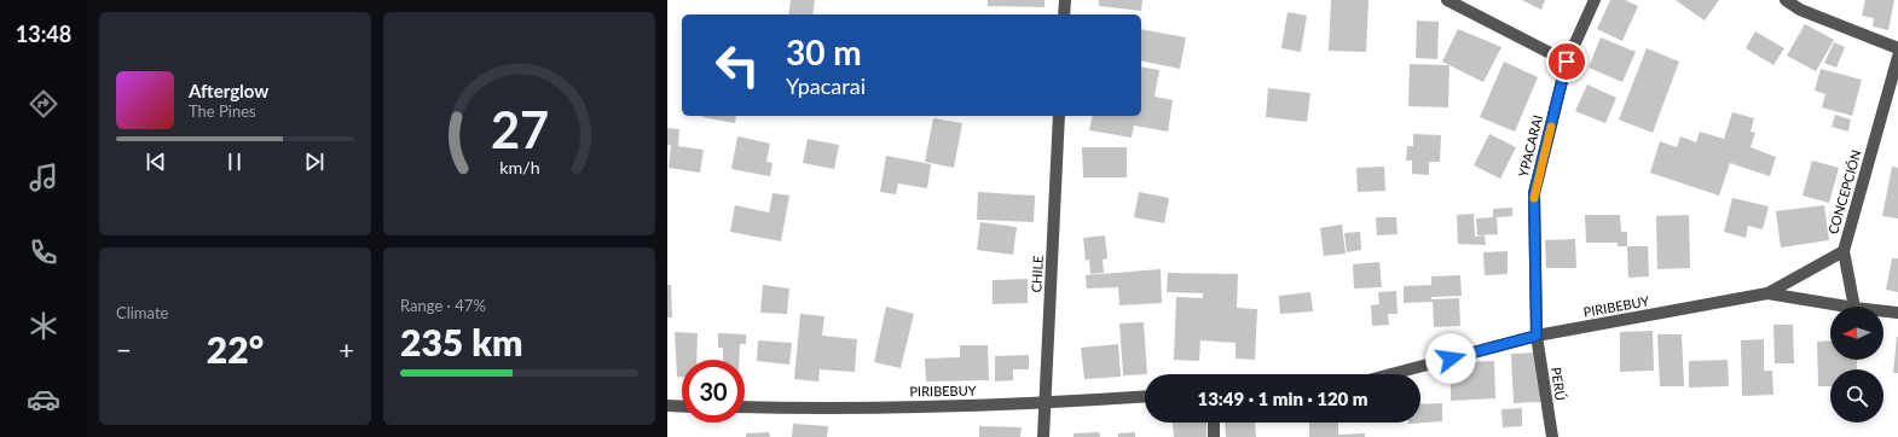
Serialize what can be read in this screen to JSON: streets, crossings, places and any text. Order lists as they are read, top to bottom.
{
  "streets": {
    "street": [
      "YPACARAI",
      "CONCEPCIÓN",
      "CHILE",
      "PIRIBEBUY",
      "PERÚ"
    ]
  },
  "crossings": [
    ["YPACARAI", "PIRIBEBUY"],
    ["YPACARAI", "PERÚ"],
    ["CONCEPCIÓN", "PIRIBEBUY"],
    ["CHILE", "PIRIBEBUY"],
    ["PIRIBEBUY", "PERÚ"]
  ],
  "north": "left",
  "page": {
    "tabs": "13:48",
    "turn": ["30 m", "Ypacarai"],
    "song": ["Afterglow", "The Pines"],
    "tile": [
      "Climate",
      ["Range · 47%", "235 km"]
    ],
    "heat": ["−", "22°", "+"],
    "limit": "30",
    "trip": "13:49 · 1 min · 120 m",
    "gauge": ["27", "km/h"]
  }
}
